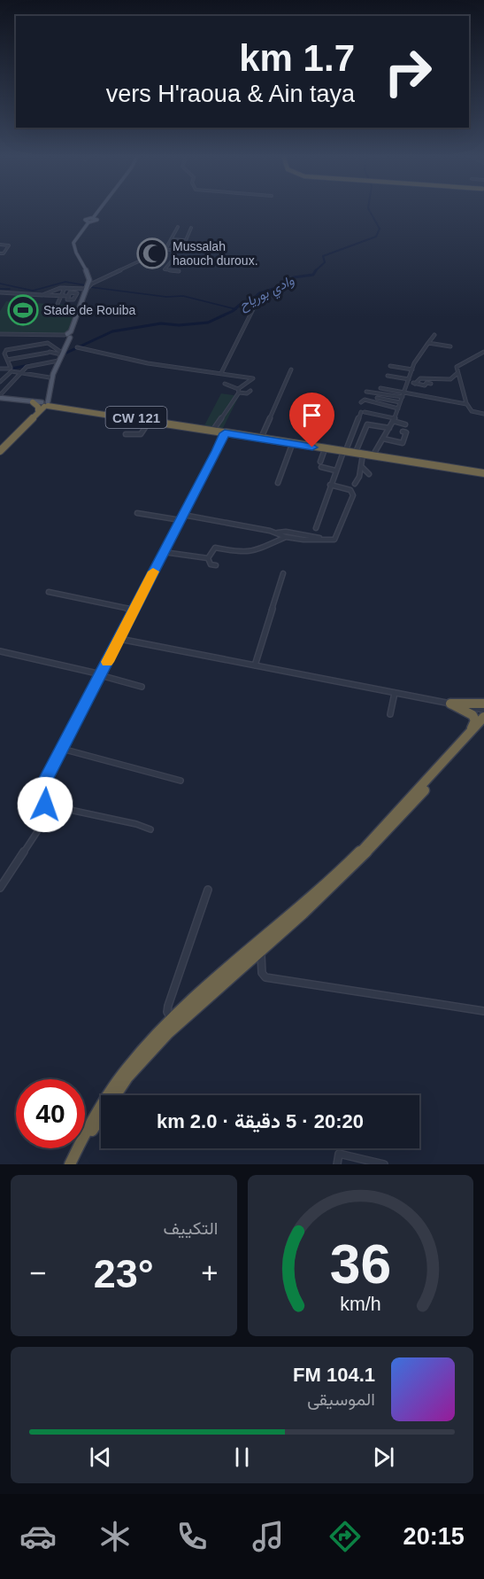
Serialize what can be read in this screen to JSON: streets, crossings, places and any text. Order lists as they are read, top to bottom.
{
  "streets": {
    "highway": ["CW 121"]
  },
  "water": ["وادي بورياح"],
  "places": {
    "mosque": ["Mussalah haouch duroux."],
    "sports": ["Stade de Rouiba"]
  },
  "page": {
    "turn": ["1.7 km", "vers H'raoua & Ain taya"],
    "limit": "40",
    "trip": "20:20 · 5 دقيقة · 2.0 km",
    "tile": "التكييف",
    "heat": ["−", "23°", "+"],
    "song": ["104.1 FM", "الموسيقى"],
    "tabs": "20:15",
    "gauge": ["36", "km/h"]
  }
}
